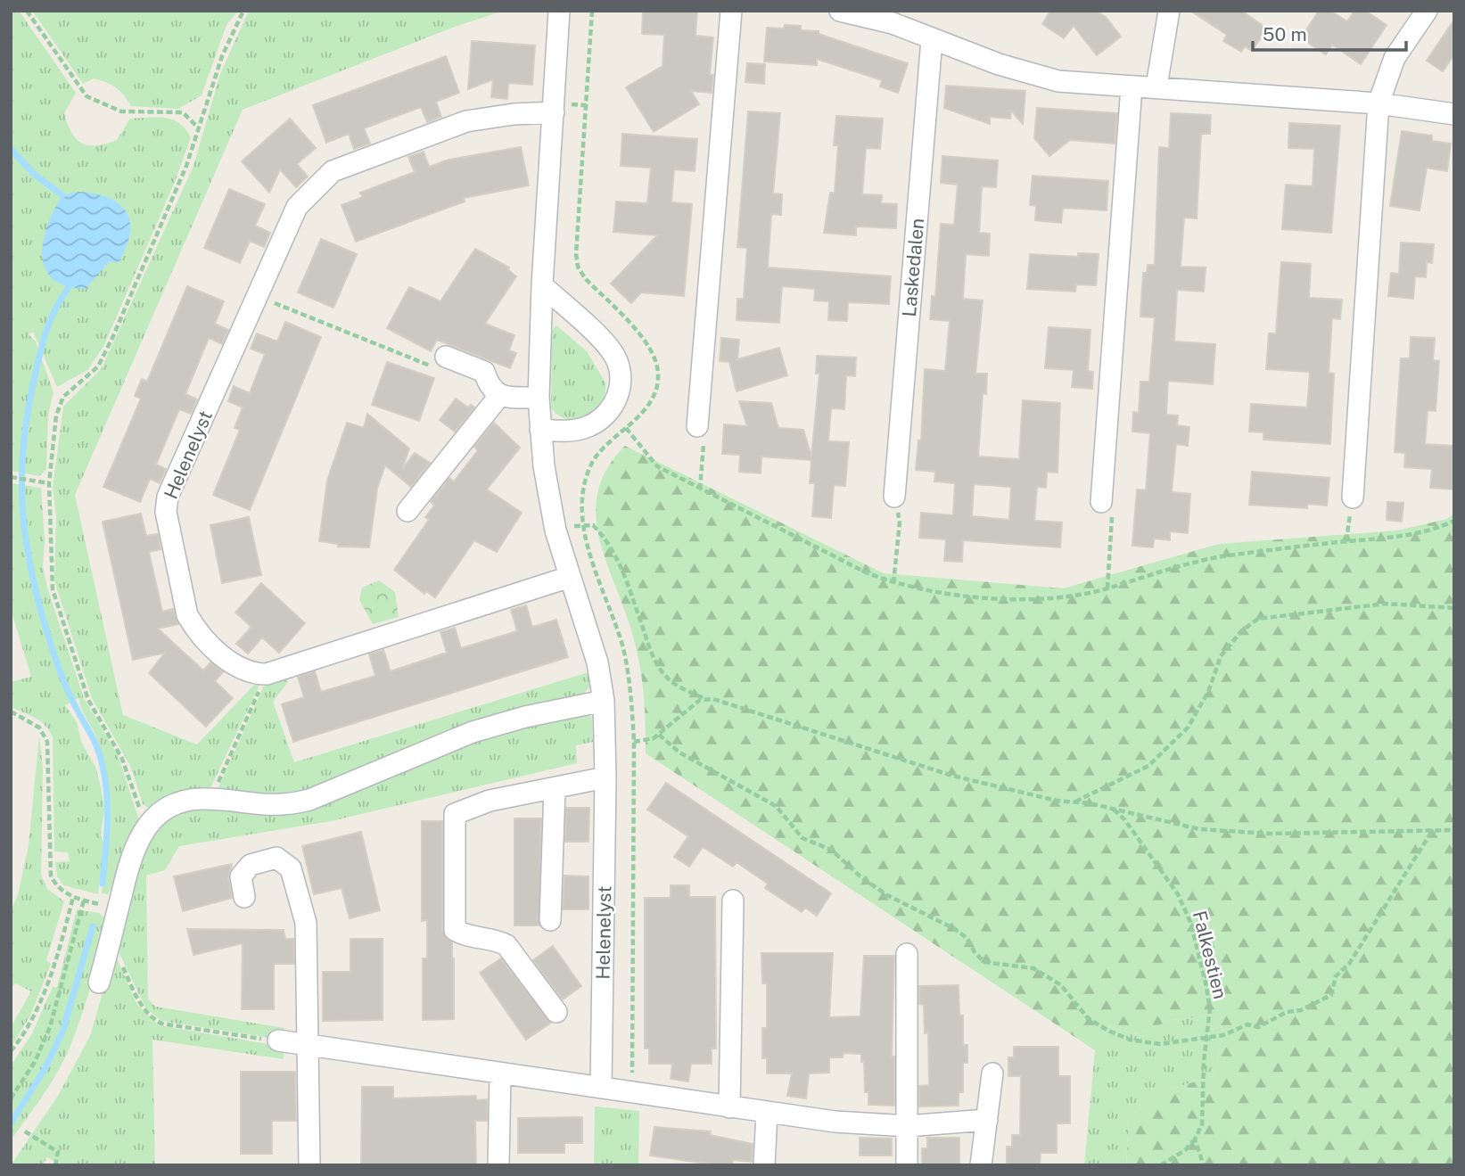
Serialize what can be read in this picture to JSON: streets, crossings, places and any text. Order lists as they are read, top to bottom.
{
  "streets": {
    "street": ["Laskedalen", "Helenelyst"],
    "path": ["Falkestien"]
  },
  "scale_bar": "50 m"
}
